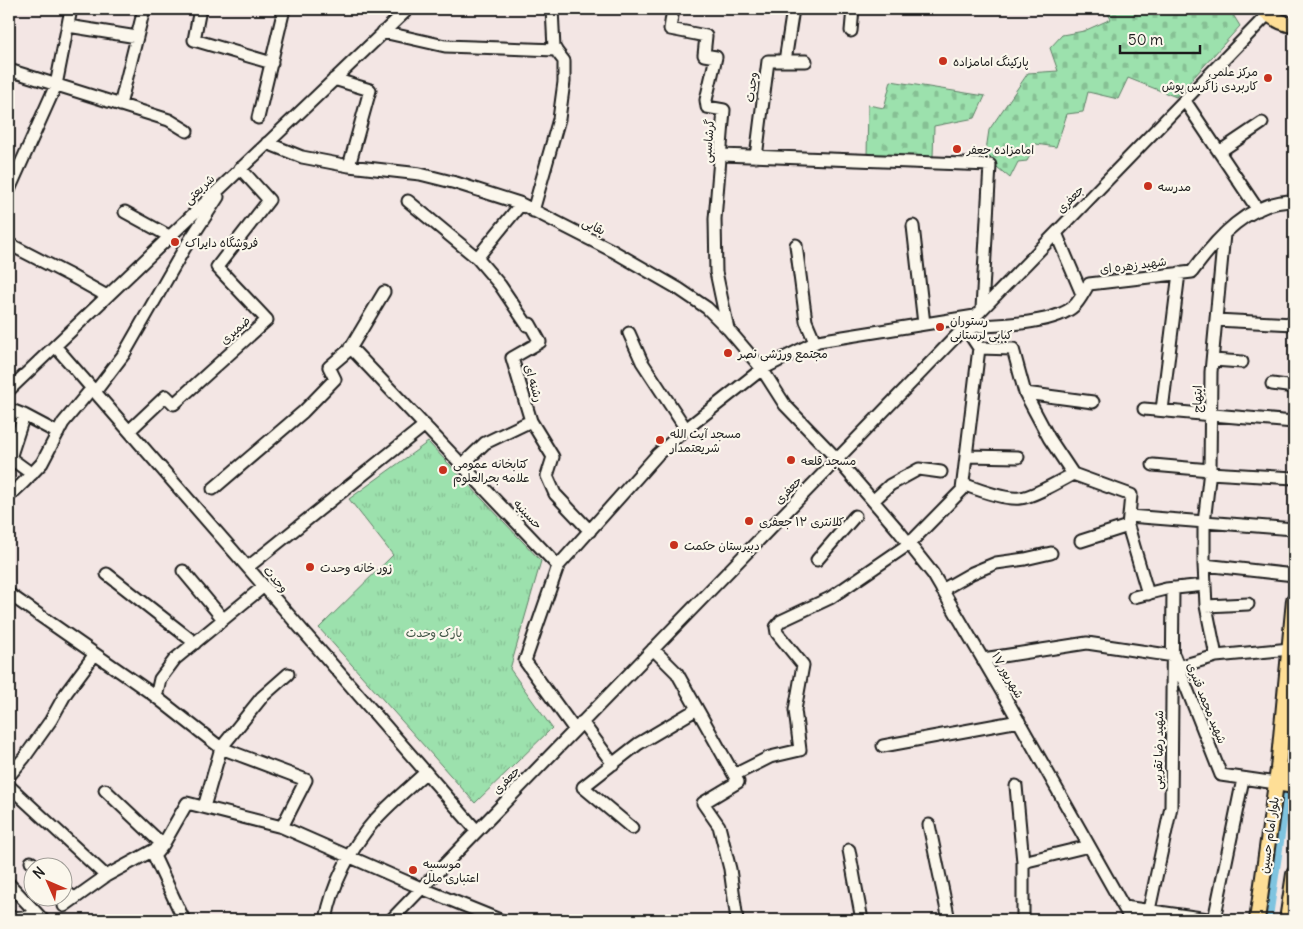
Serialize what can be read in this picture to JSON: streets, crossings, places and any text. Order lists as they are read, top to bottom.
{
  "streets": {
    "main road": ["بلوار امام حسین"],
    "street": [
      "وحدت",
      "گرشاسبی",
      "شریعتی",
      "جعفری",
      "بقایی",
      "شهید زهره ای",
      "ضمیری",
      "رشنه ای",
      "ابتهاج",
      "حسینیه",
      "۱۷ شهریور",
      "شهید محمد قنبری",
      "شهید رضا تقریبی"
    ]
  },
  "crossings": [
    ["وحدت", "شریعتی"],
    ["وحدت", "جعفری"],
    ["وحدت", "ضمیری"],
    ["گرشاسبی", "بقایی"],
    ["شریعتی", "بقایی"],
    ["شریعتی", "ضمیری"],
    ["جعفری", "بقایی"],
    ["جعفری", "شهید زهره ای"],
    ["جعفری", "۱۷ شهریور"],
    ["بقایی", "۱۷ شهریور"],
    ["شهید زهره ای", "ابتهاج"],
    ["۱۷ شهریور", "شهید محمد قنبری"],
    ["شهید محمد قنبری", "شهید رضا تقریبی"],
    ["شهید محمد قنبری", "بلوار امام حسین"]
  ],
  "parks": ["پارک وحدت"],
  "places": [
    "پارکینگ امامزاده",
    "مرکز علمی کاربردی زاگرس پوش",
    "امامزاده جعفر",
    "مدرسه",
    "فروشگاه دایراک",
    "رستوران کبابی لرستانی",
    "مجتمع ورزشی نصر",
    "مسجد آیت الله شریعتمدار",
    "مسجد قلعه",
    "کتابخانه عمومی علامه بحرالعلوم",
    "کلانتری ۱۲ جعفری",
    "دبیرستان حکمت",
    "زور خانه وحدت",
    "موسسه اعتباری ملل"
  ],
  "scale_bar": "50 m",
  "north": "top left"
}
